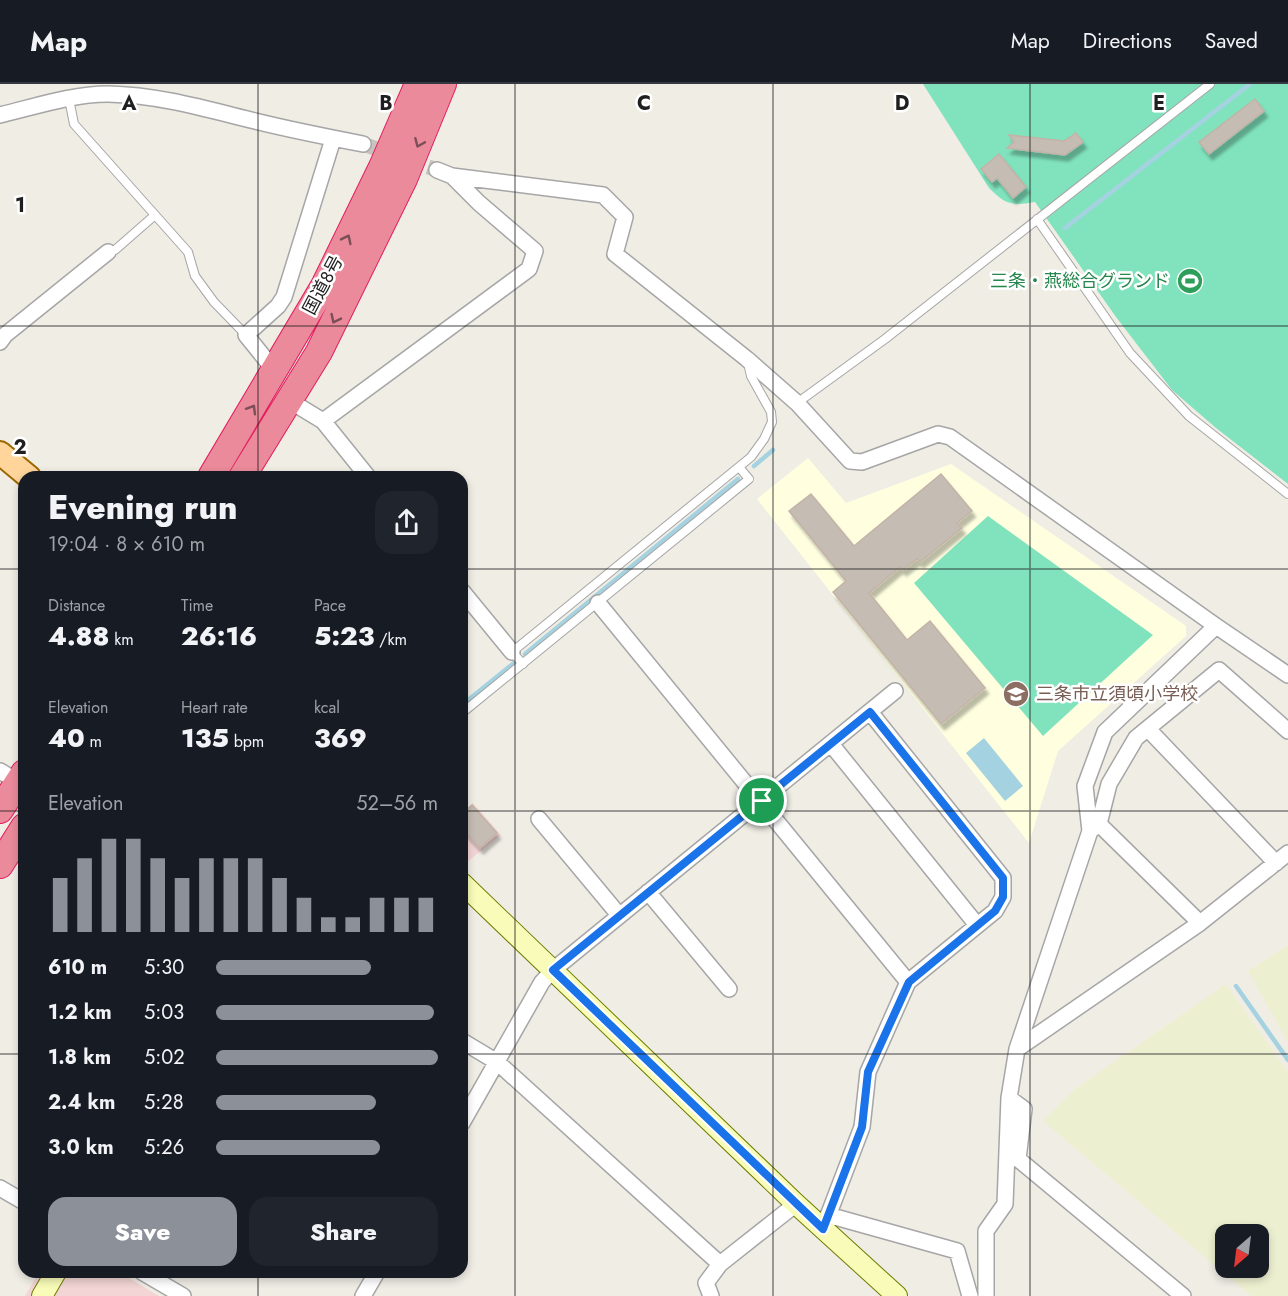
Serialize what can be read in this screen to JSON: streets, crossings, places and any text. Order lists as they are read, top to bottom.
{
  "streets": {
    "highway": ["国道8号"]
  },
  "places": {
    "sports": ["三条・燕総合グランド"],
    "school or university": ["三条市立須頃小学校"]
  },
  "north": "bottom left",
  "page": {
    "header": "Map",
    "nav": ["Map", "Directions", "Saved"],
    "heading": ["Evening run", "19:04 · 8 × 610 m"],
    "stats": [
      ["Distance", "4.88 km"],
      ["Time", "26:16"],
      ["Pace", "5:23 /km"],
      ["Elevation", "40 m"],
      ["Heart rate", "135 bpm"],
      ["kcal", "369"]
    ],
    "chart": ["Elevation", "52–56 m"],
    "list": [
      {
        "name": "610 m",
        "note": "5:30"
      },
      {
        "name": "1.2 km",
        "note": "5:03"
      },
      {
        "name": "1.8 km",
        "note": "5:02"
      },
      {
        "name": "2.4 km",
        "note": "5:28"
      },
      {
        "name": "3.0 km",
        "note": "5:26"
      }
    ],
    "buttons": ["Save", "Share"]
  },
  "grid": {
    "columns": [
      "A",
      "B",
      "C",
      "D",
      "E"
    ],
    "rows": ["1", "2"]
  }
}
